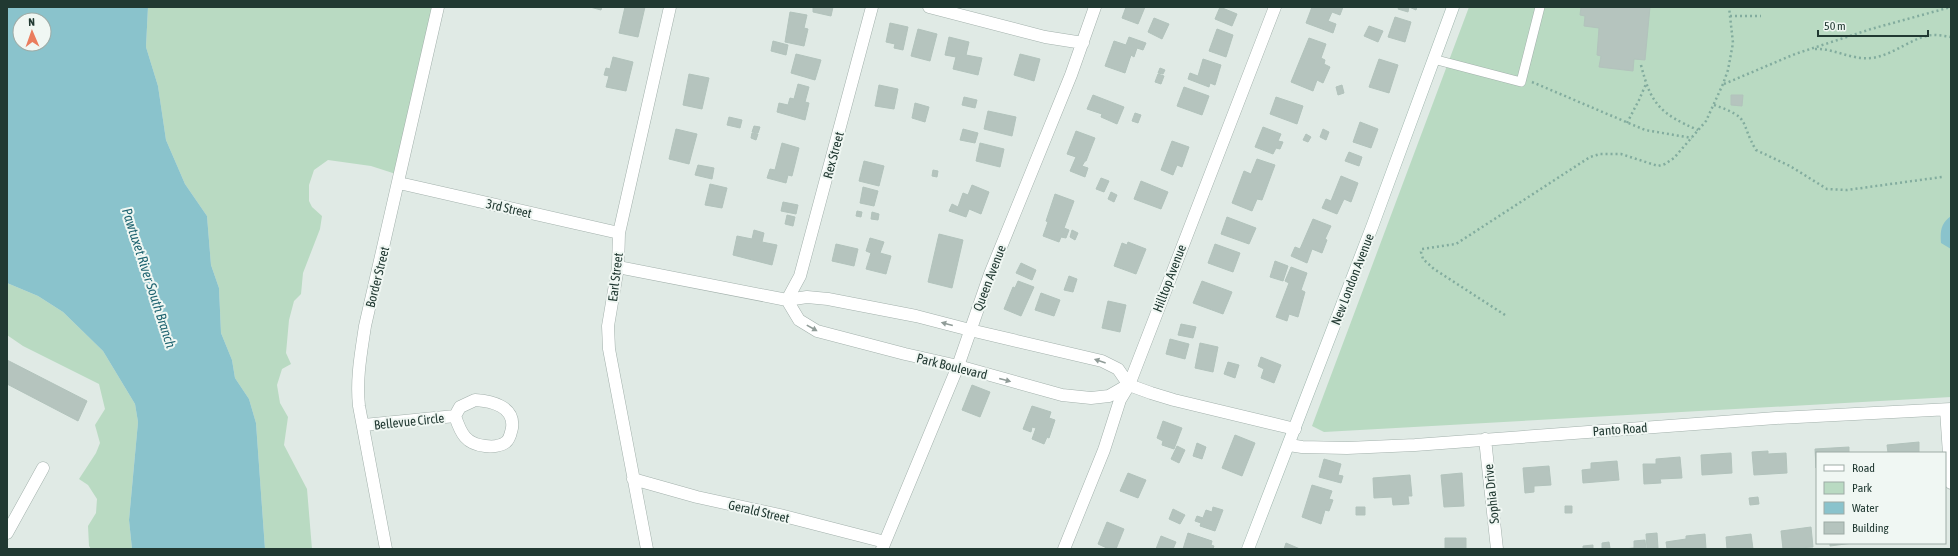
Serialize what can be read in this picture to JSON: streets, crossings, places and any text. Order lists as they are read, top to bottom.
{
  "streets": {
    "street": [
      "Rex Street",
      "3rd Street",
      "Border Street",
      "Earl Street",
      "Queen Avenue",
      "Hilltop Avenue",
      "New London Avenue",
      "Park Boulevard",
      "Bellevue Circle",
      "Panto Road",
      "Sophia Drive",
      "Gerald Street"
    ]
  },
  "crossings": [
    ["Rex Street", "Park Boulevard"],
    ["3rd Street", "Border Street"],
    ["3rd Street", "Earl Street"],
    ["Border Street", "Bellevue Circle"],
    ["Earl Street", "Gerald Street"],
    ["Queen Avenue", "Park Boulevard"],
    ["Queen Avenue", "Gerald Street"],
    ["Hilltop Avenue", "Park Boulevard"],
    ["New London Avenue", "Panto Road"],
    ["Panto Road", "Sophia Drive"]
  ],
  "water": ["Pawtuxet River South Branch"],
  "legend": [
    "Road",
    "Park",
    "Water",
    "Building"
  ],
  "scale_bar": "50 m",
  "north": "top"
}
